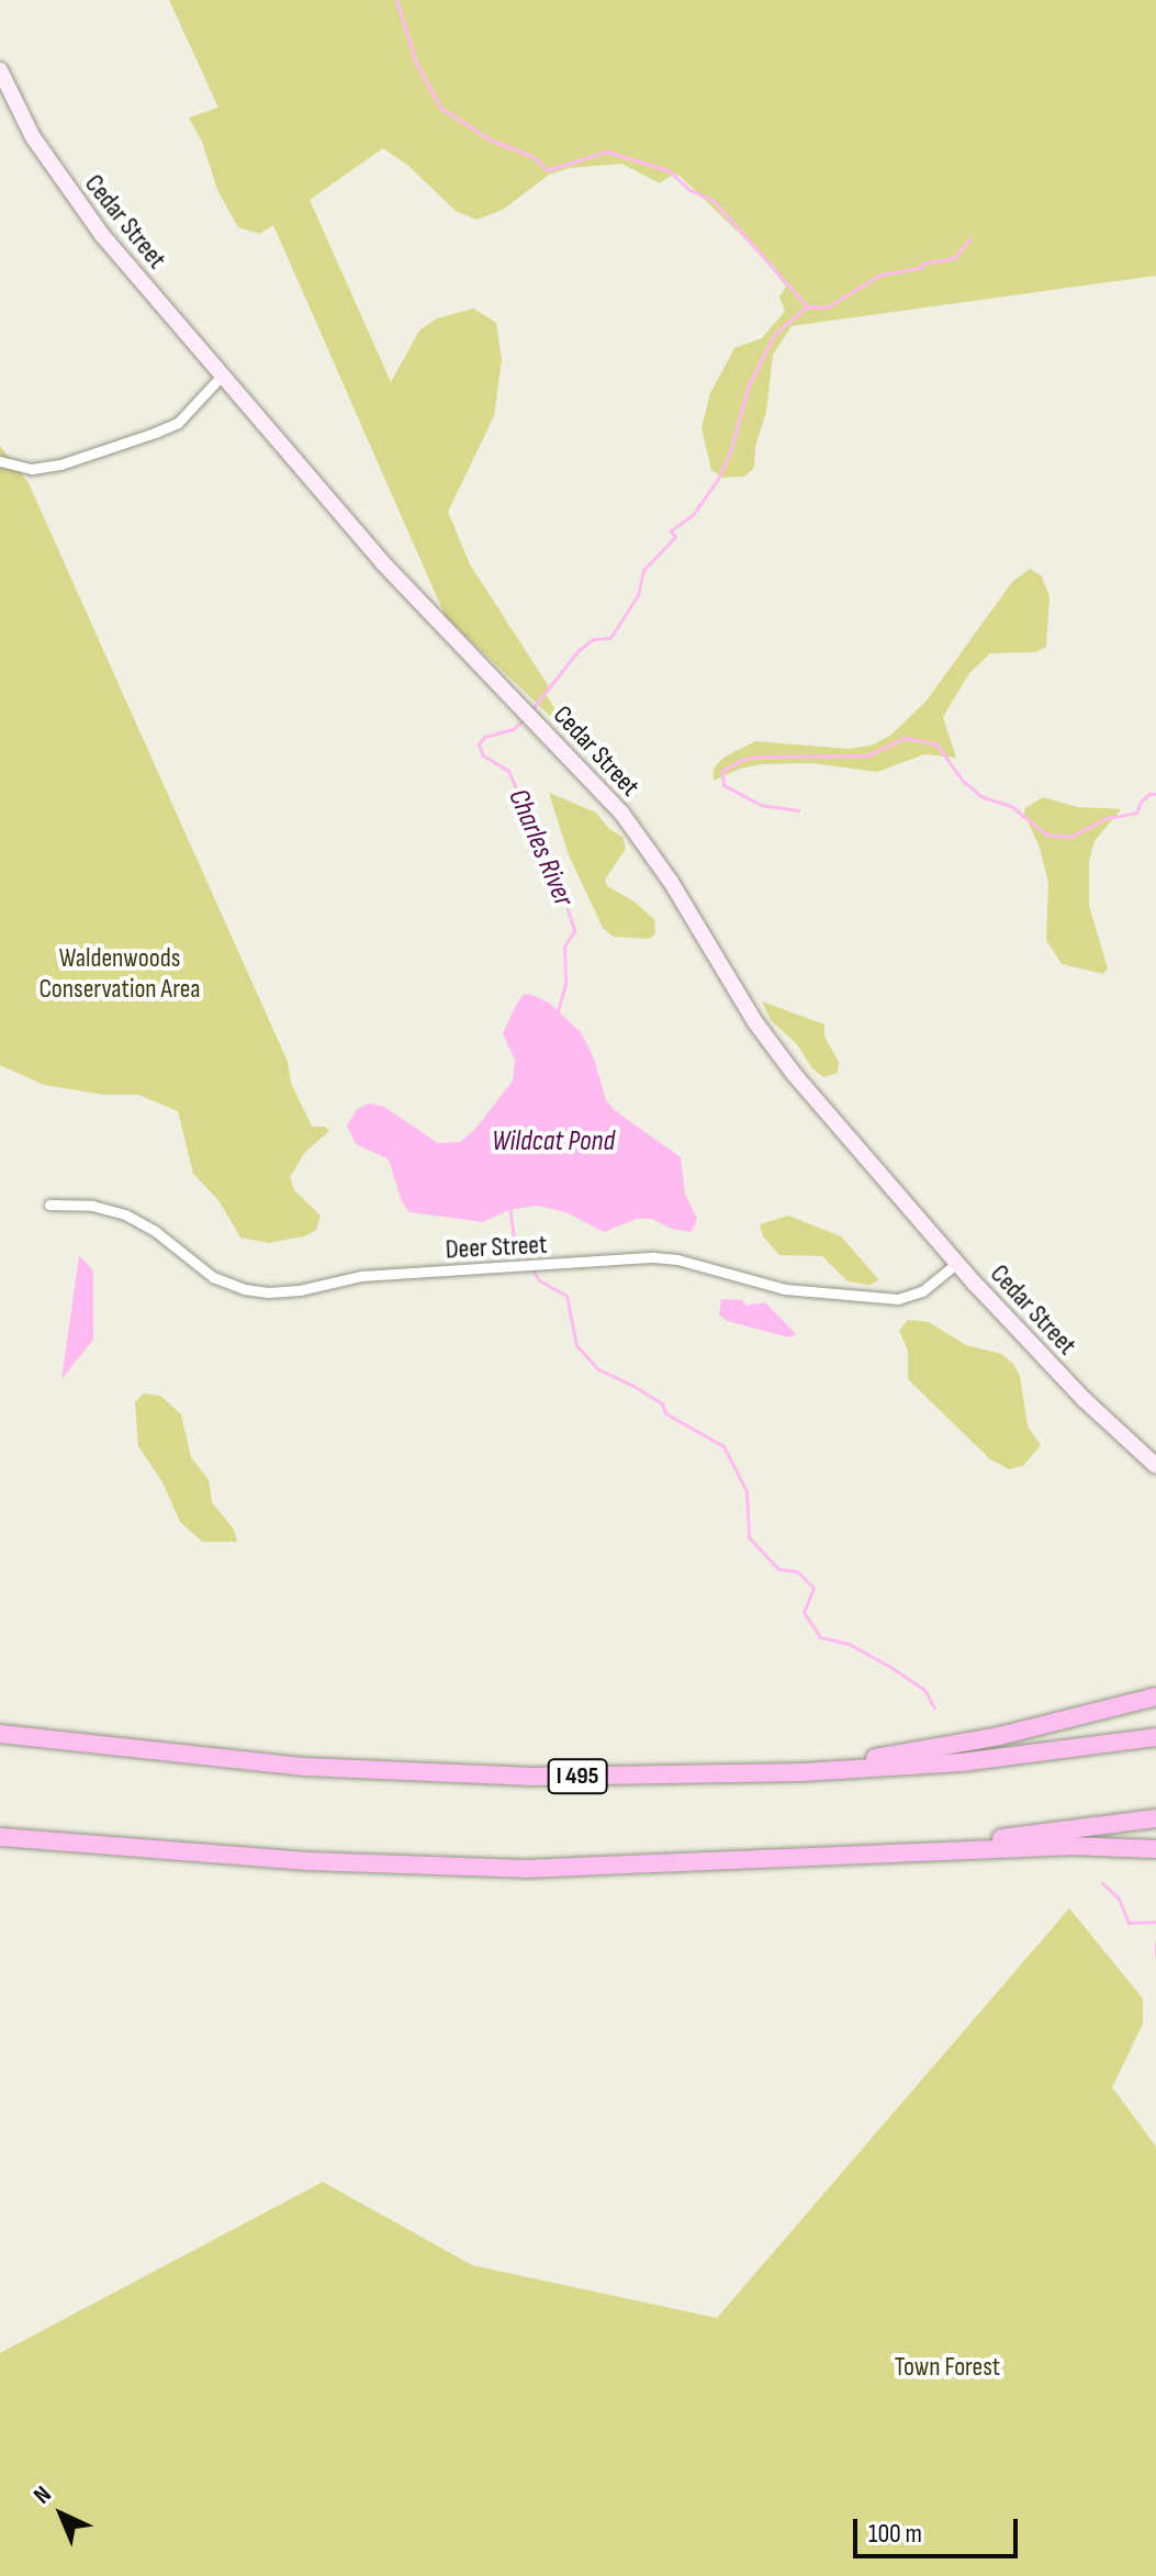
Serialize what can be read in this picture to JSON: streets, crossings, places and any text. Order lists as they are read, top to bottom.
{
  "streets": {
    "highway": ["I 495"],
    "main road": ["Cedar Street"],
    "street": ["Deer Street"]
  },
  "crossings": [
    ["Cedar Street", "Deer Street"]
  ],
  "water": ["Charles River", "Wildcat Pond"],
  "parks": ["Waldenwoods Conservation Area", "Town Forest"],
  "scale_bar": "100 m",
  "north": "top left"
}
